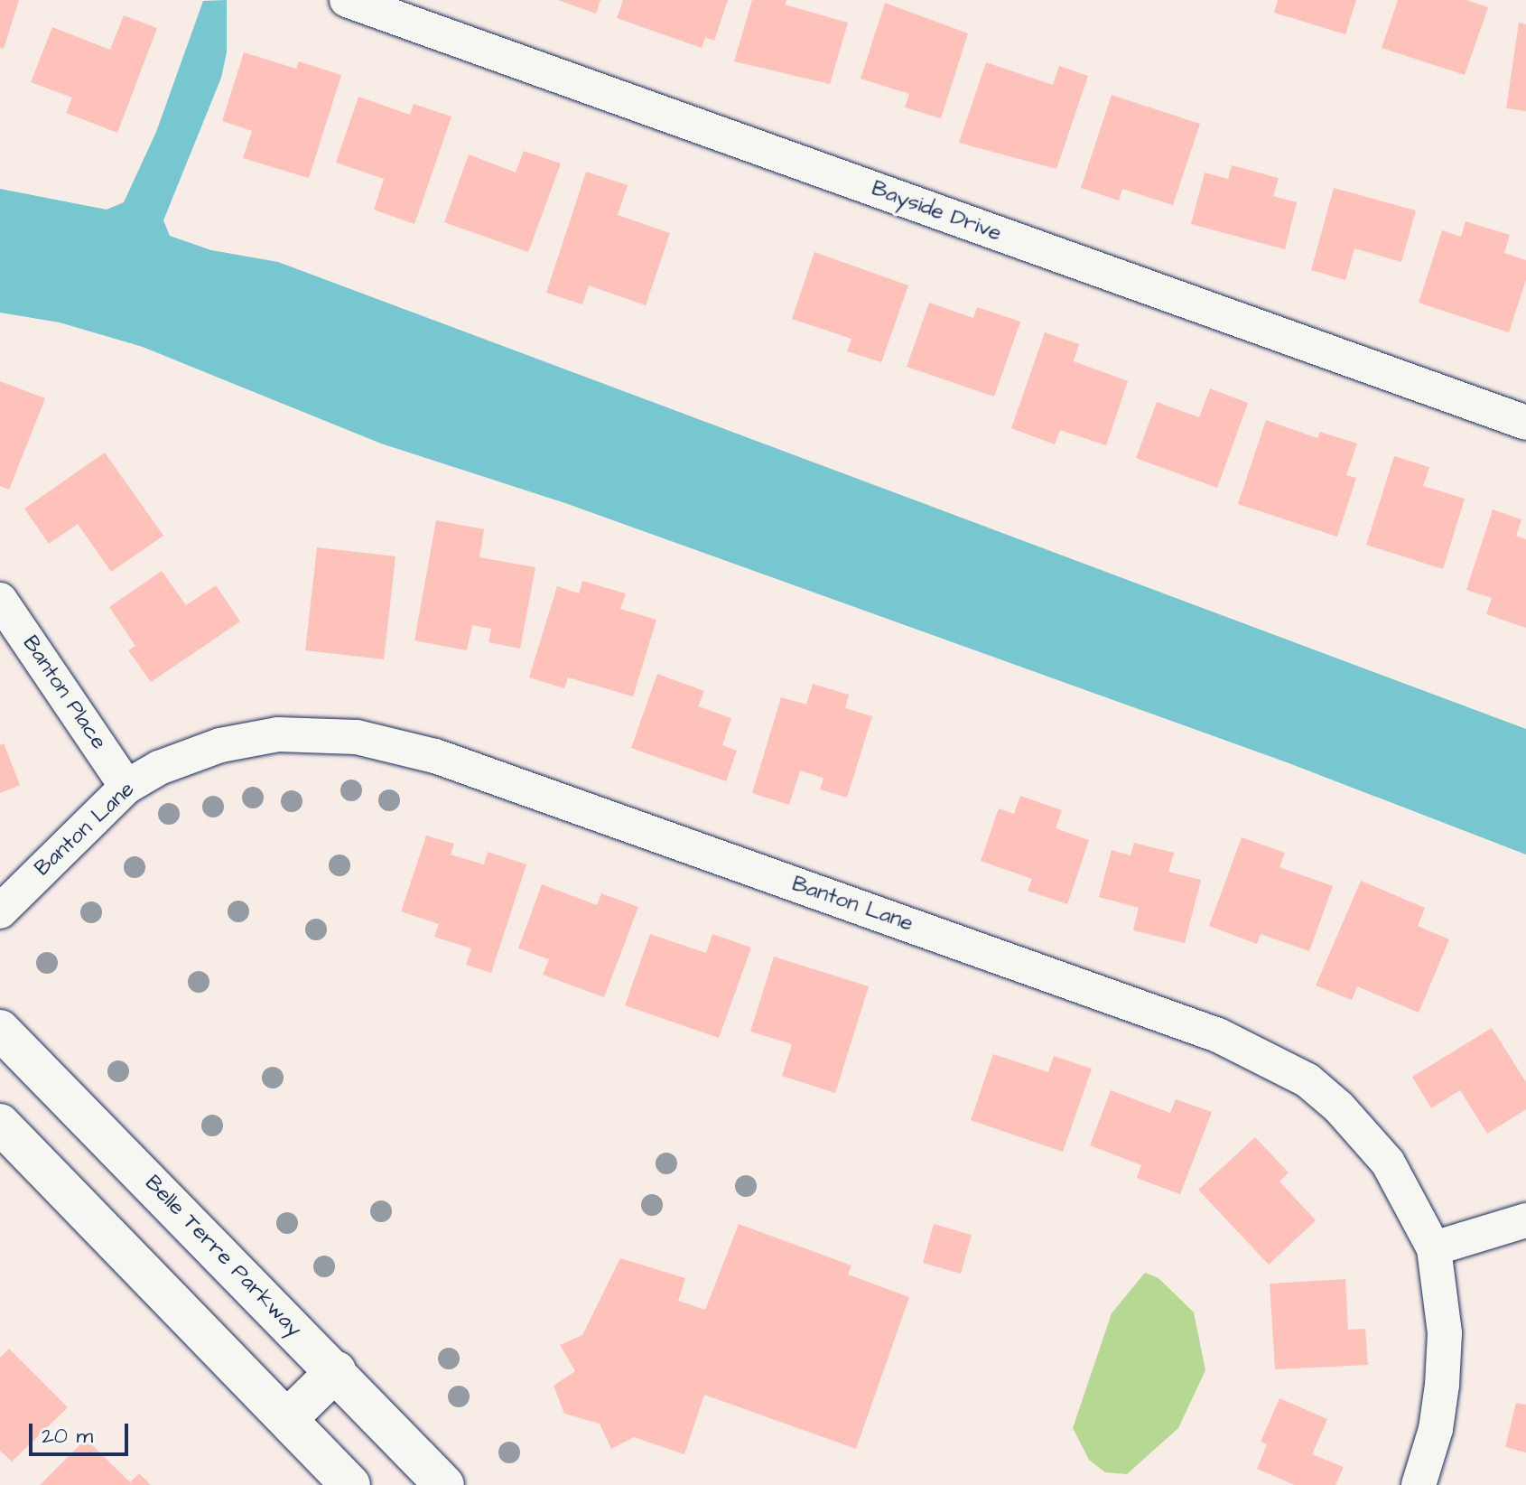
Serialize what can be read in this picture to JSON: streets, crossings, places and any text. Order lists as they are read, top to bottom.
{
  "streets": {
    "main road": ["Belle Terre Parkway"],
    "street": ["Bayside Drive", "Banton Place", "Banton Lane"]
  },
  "crossings": [
    ["Banton Place", "Banton Lane"]
  ],
  "scale_bar": "20 m"
}
